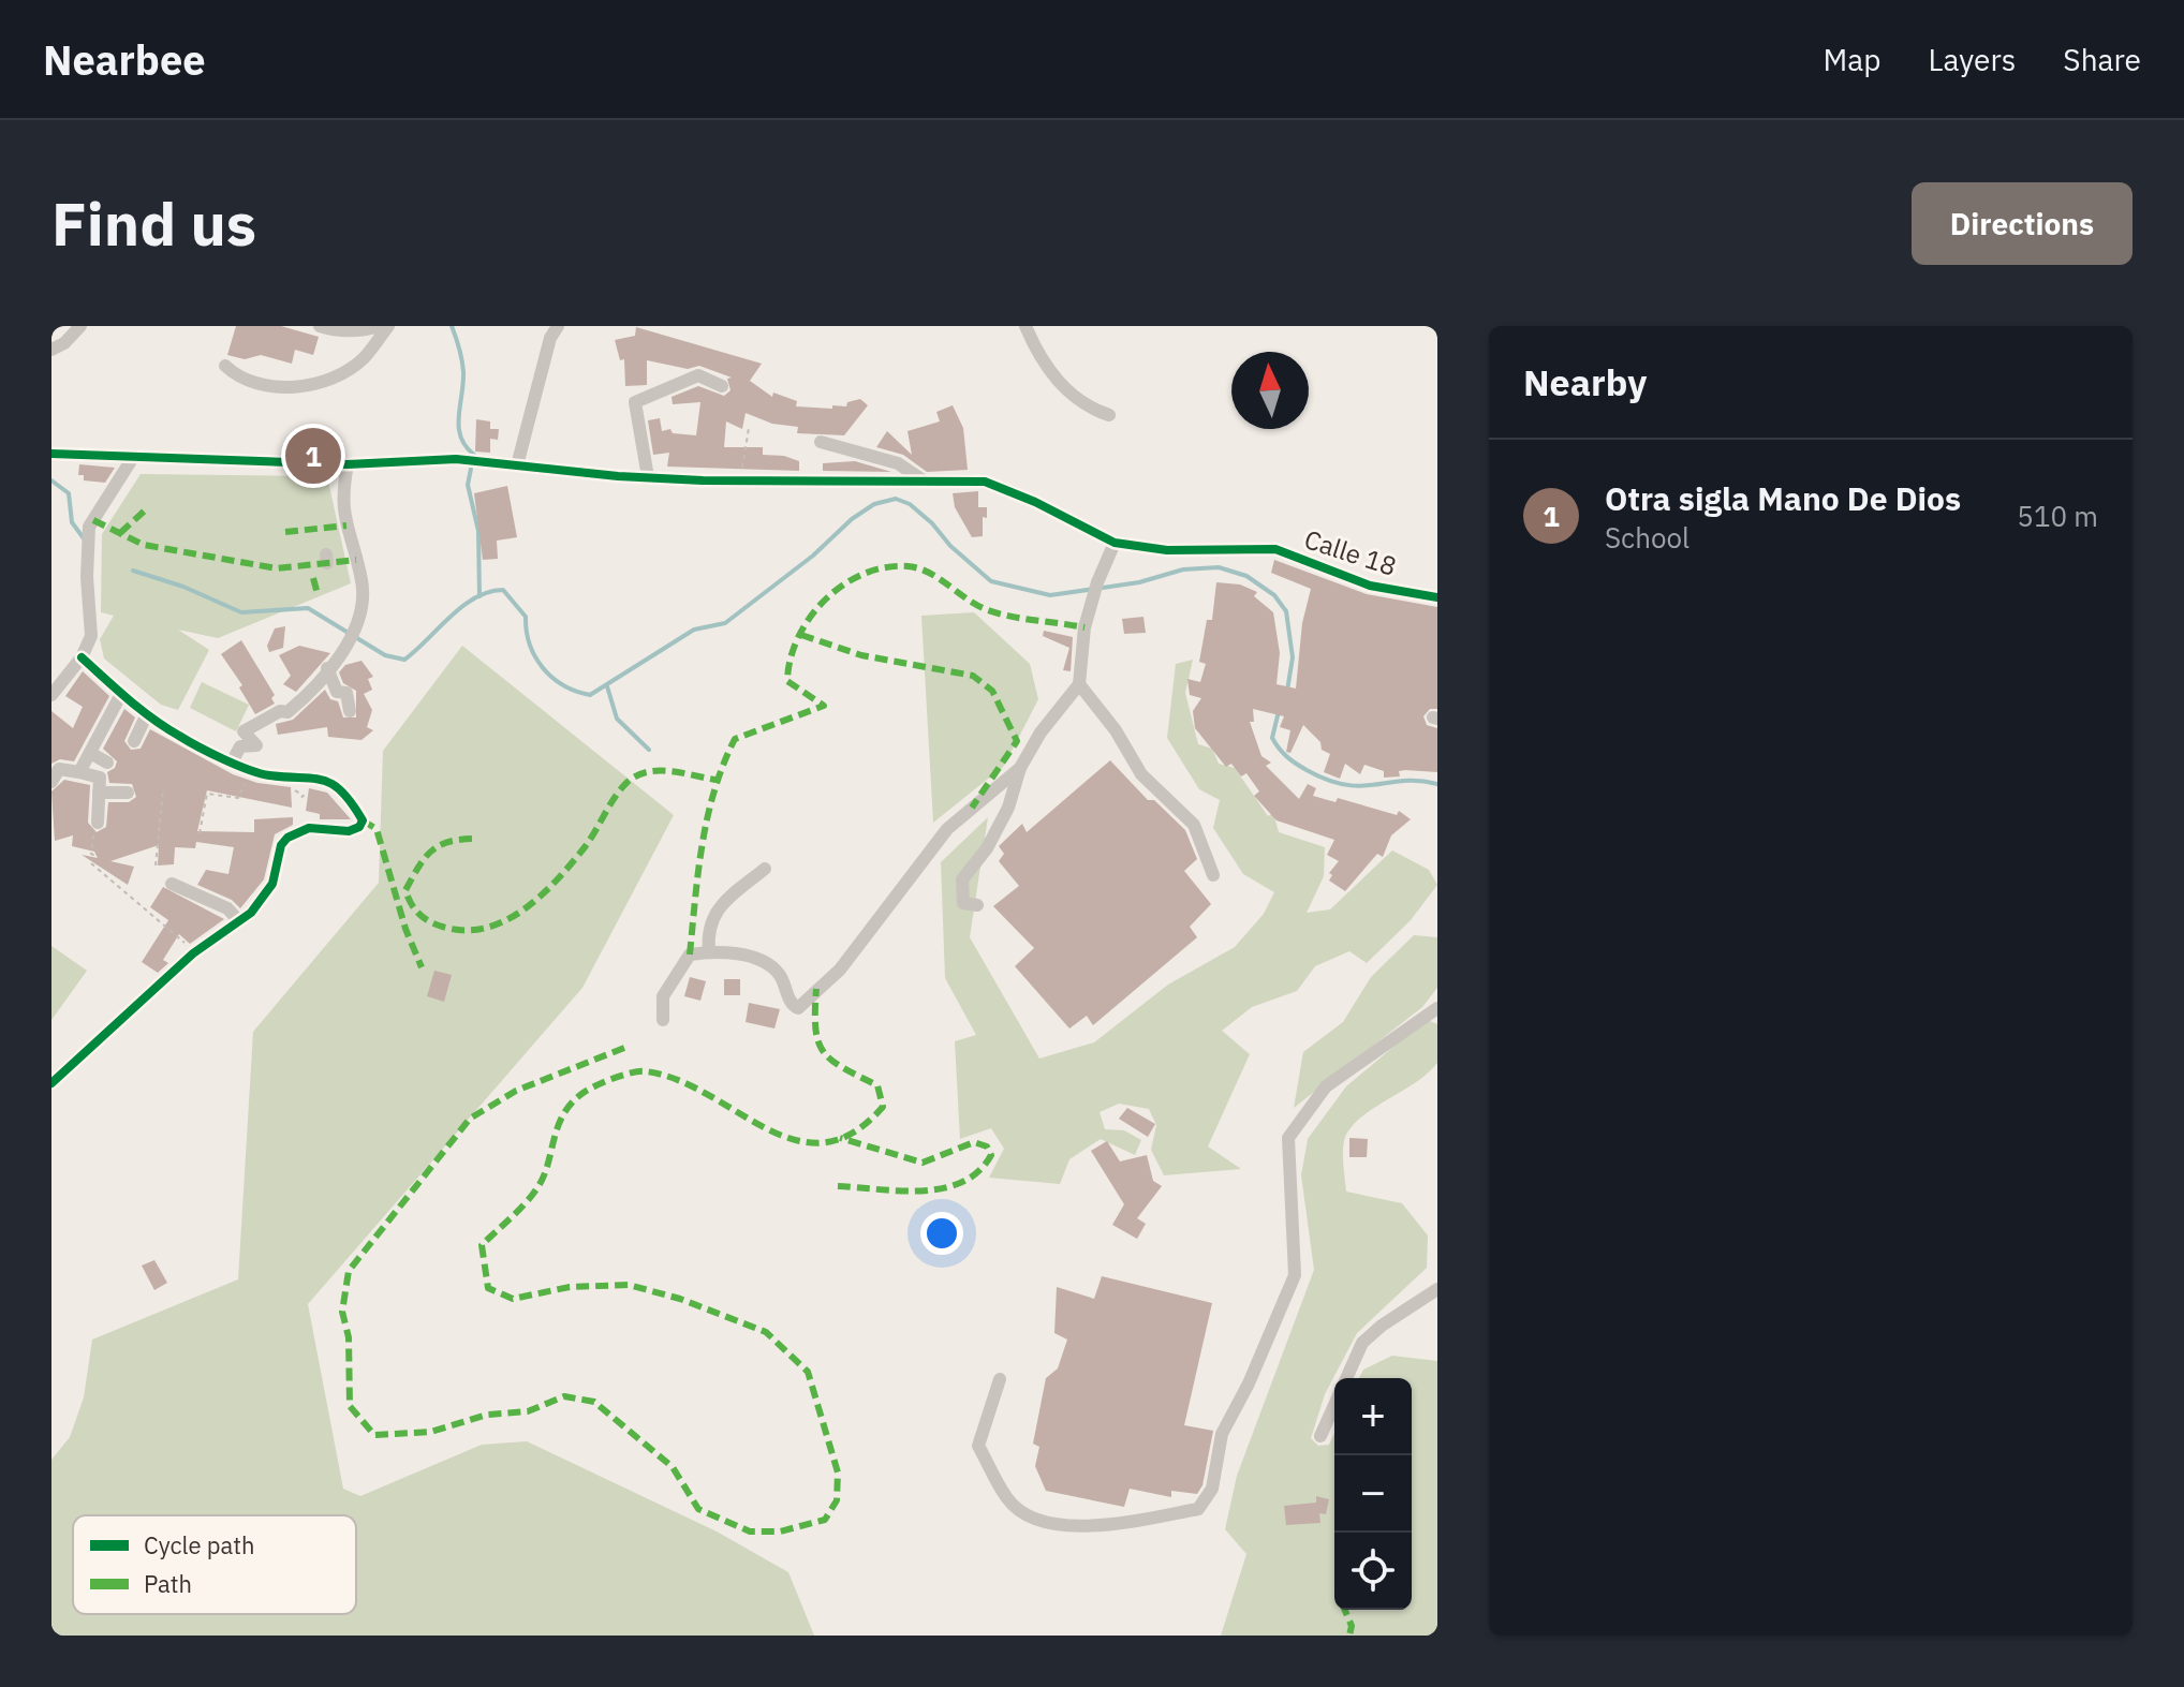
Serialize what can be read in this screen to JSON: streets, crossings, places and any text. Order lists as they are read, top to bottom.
{
  "streets": {
    "street": ["Calle 18"]
  },
  "legend": ["Cycle path", "Path"],
  "north": "top",
  "page": {
    "header": "Nearbee",
    "nav": ["Map", "Layers", "Share"],
    "buttons": "Directions",
    "title": "Find us",
    "heading": "Nearby",
    "pins": "1",
    "list": [
      {
        "mark": "1",
        "name": "Otra sigla Mano De Dios",
        "note": "School",
        "value": "510 m"
      }
    ],
    "map_buttons": ["+", "−"]
  }
}
